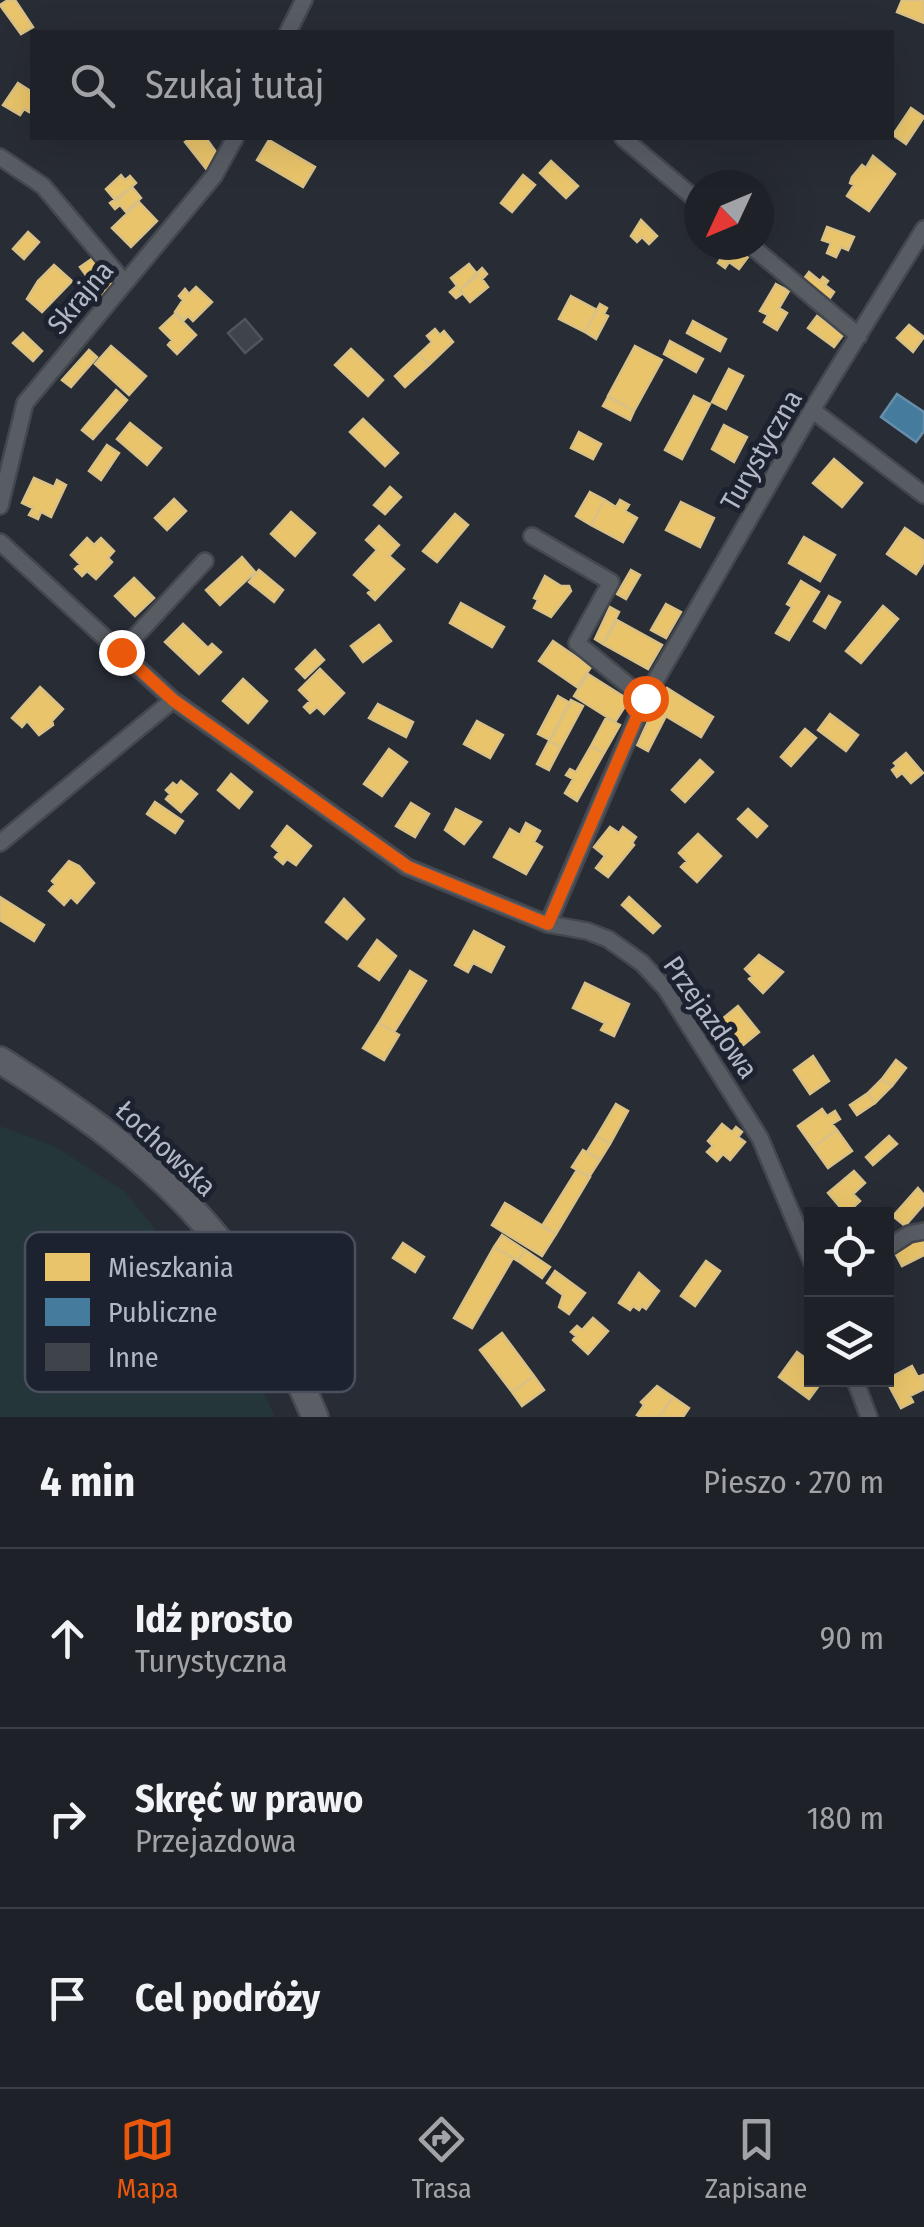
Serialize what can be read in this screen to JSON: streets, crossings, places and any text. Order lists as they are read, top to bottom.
{
  "streets": {
    "main road": ["Łochowska"],
    "street": ["Skrajna", "Turystyczna", "Przejazdowa"]
  },
  "crossings": [
    ["Turystyczna", "Przejazdowa"]
  ],
  "legend": ["Mieszkania", "Publiczne", "Inne"],
  "north": "bottom left",
  "page": {
    "search": "Szukaj tutaj",
    "heading": ["4 min", "Pieszo · 270 m"],
    "list": [
      ["Idź prosto", "Turystyczna", "90 m"],
      ["Skręć w prawo", "Przejazdowa", "180 m"],
      "Cel podróży"
    ],
    "nav": ["Mapa", "Trasa", "Zapisane"]
  }
}
